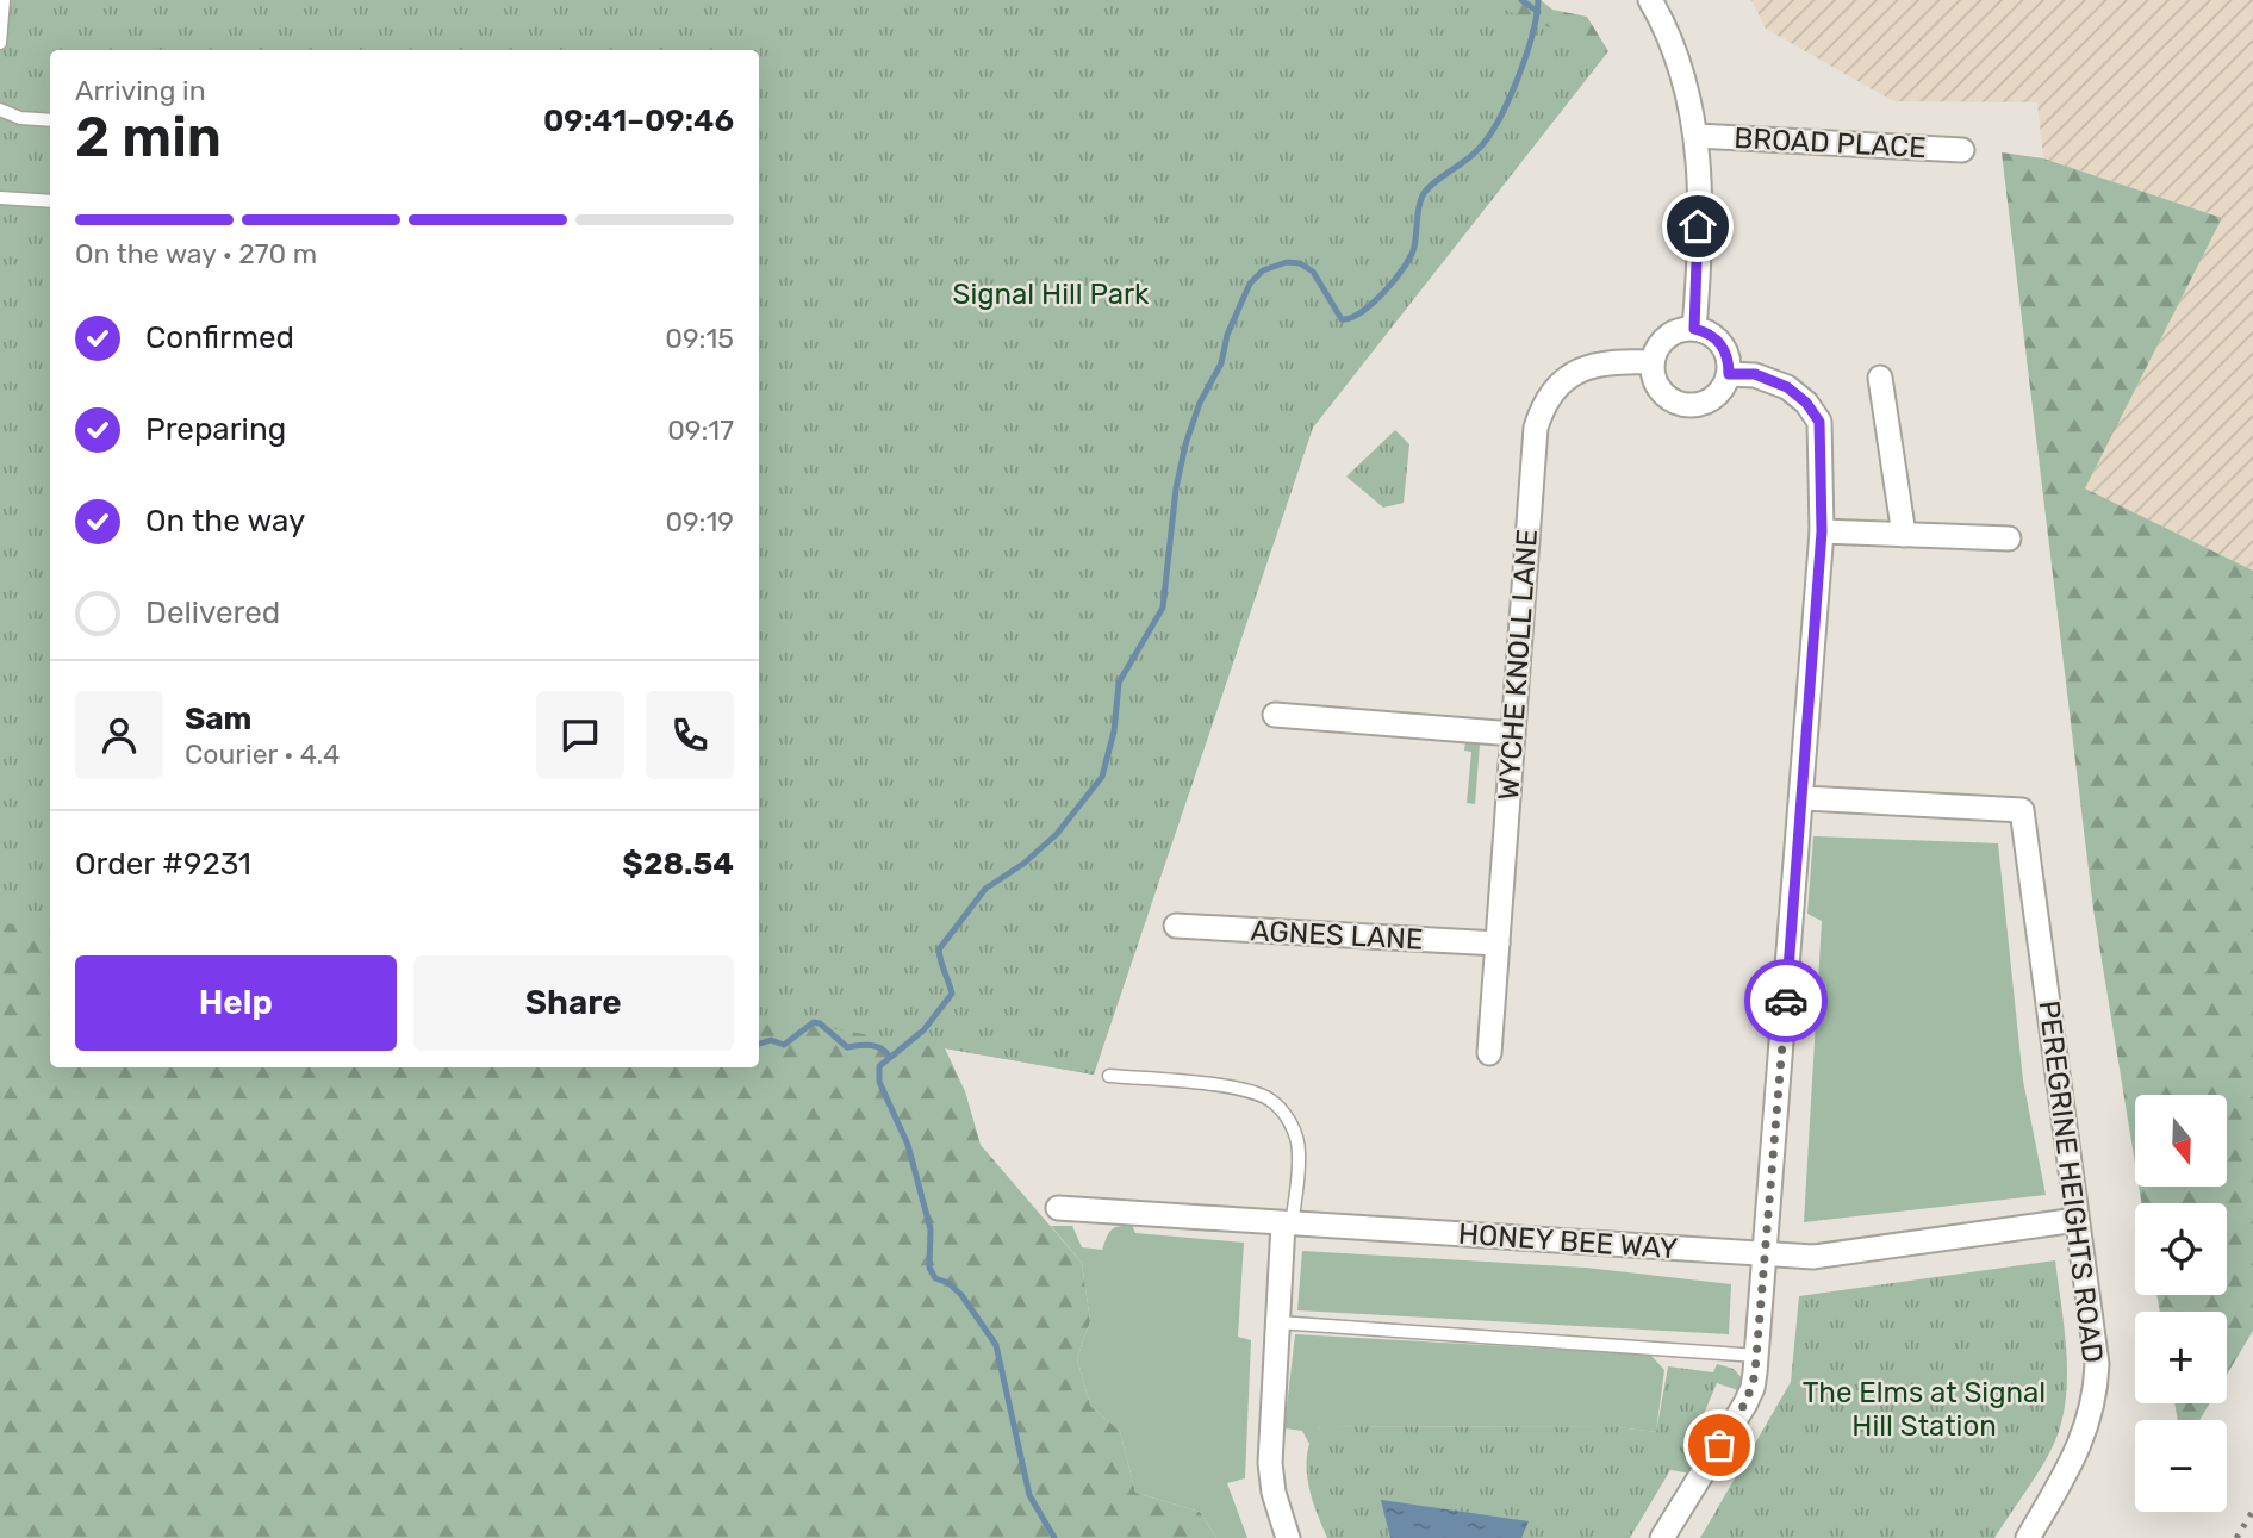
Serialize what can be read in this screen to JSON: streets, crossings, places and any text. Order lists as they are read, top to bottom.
{
  "streets": {
    "street": [
      "BROAD PLACE",
      "WYCHE KNOLL LANE",
      "AGNES LANE",
      "PEREGRINE HEIGHTS ROAD",
      "HONEY BEE WAY"
    ]
  },
  "crossings": [
    ["WYCHE KNOLL LANE", "AGNES LANE"],
    ["PEREGRINE HEIGHTS ROAD", "HONEY BEE WAY"]
  ],
  "parks": ["Signal Hill Park", "The Elms at Signal Hill Station"],
  "north": "bottom",
  "page": {
    "heading": ["2 min", "Arriving in", "09:41–09:46"],
    "panel": [
      "Sam",
      "Courier · 4.4",
      "Order #9231",
      "$28.54"
    ],
    "bar": "On the way · 270 m",
    "list": [
      ["Confirmed", "09:15"],
      ["Preparing", "09:17"],
      ["On the way", "09:19"],
      "Delivered"
    ],
    "buttons": ["Help", "Share"],
    "map_buttons": ["+", "−"]
  }
}
